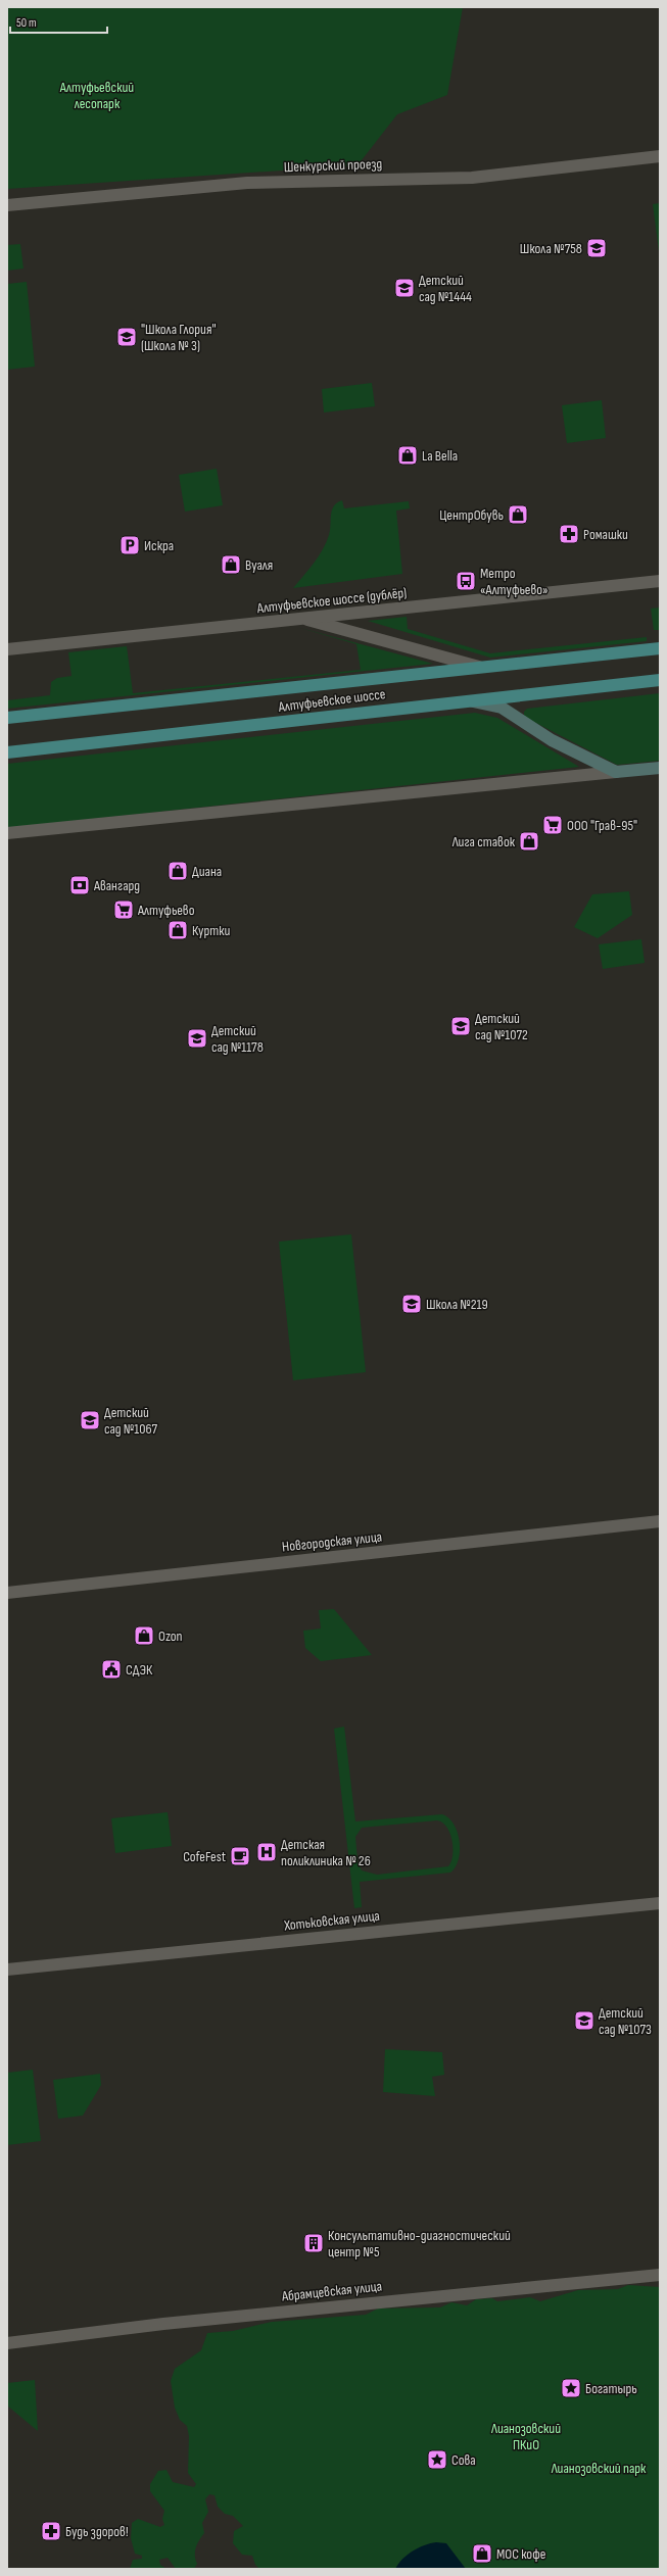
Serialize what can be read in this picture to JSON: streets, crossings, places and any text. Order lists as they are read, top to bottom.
{
  "streets": {
    "main road": ["Алтуфьевское шоссе"],
    "street": [
      "Шенкурский проезд",
      "Алтуфьевское шоссе (дублёр)",
      "Новгородская улица",
      "Хотьковская улица",
      "Абрамцевская улица"
    ]
  },
  "parks": ["Алтуфьевский лесопарк", "Лианозовский ПКиО", "Лианозовский парк"],
  "places": {
    "school or university": [
      "Школа №758",
      "Детский сад №1444",
      "\"Школа Глория\" (Школа № 3)",
      "Детский сад №1072",
      "Детский сад №1178",
      "Школа №219",
      "Детский сад №1067",
      "Детский сад №1073"
    ],
    "shop": [
      "La Bella",
      "ЦентрОбувь",
      "Вуаля",
      "Лига ставок",
      "Диана",
      "Куртки",
      "Ozon",
      "МОС кофе"
    ],
    "pharmacy": ["Ромашки", "Будь здоров!"],
    "parking": ["Искра"],
    "bus stop": ["Метро «Алтуфьево»"],
    "supermarket": ["ООО \"Грав-95\"", "Алтуфьево"],
    "bank": ["Авангард"],
    "public building": ["СДЭК"],
    "hospital": ["Детская поликлиника № 26"],
    "cafe": ["CofeFest"],
    "building": ["Консультативно-диагностический центр №5"],
    "place": ["Богатырь", "Сова"]
  },
  "scale_bar": "50 m"
}
